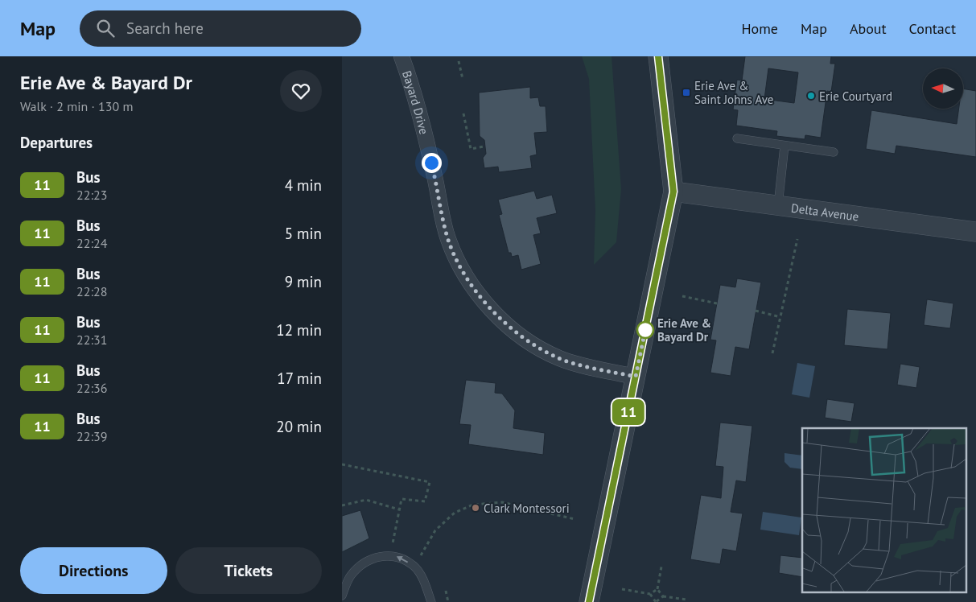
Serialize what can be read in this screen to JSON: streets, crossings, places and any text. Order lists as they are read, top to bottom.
{
  "streets": {
    "street": ["Bayard Drive", "Delta Avenue"]
  },
  "places": {
    "transit": ["Erie Ave & Saint Johns Ave"],
    "other": ["Erie Courtyard", "Erie Ave & Bayard Dr", "Clark Montessori"]
  },
  "lines": ["bus line 11"],
  "north": "left",
  "page": {
    "header": "Map",
    "search": "Search here",
    "nav": [
      "Home",
      "Map",
      "About",
      "Contact"
    ],
    "heading": [
      ["Erie Ave & Bayard Dr", "Walk · 2 min · 130 m"],
      "Departures"
    ],
    "on_map": "11",
    "list": [
      {
        "mark": "11",
        "name": "Bus",
        "note": "22:23",
        "value": "4 min"
      },
      {
        "mark": "11",
        "name": "Bus",
        "note": "22:24",
        "value": "5 min"
      },
      {
        "mark": "11",
        "name": "Bus",
        "note": "22:28",
        "value": "9 min"
      },
      {
        "mark": "11",
        "name": "Bus",
        "note": "22:31",
        "value": "12 min"
      },
      {
        "mark": "11",
        "name": "Bus",
        "note": "22:36",
        "value": "17 min"
      },
      {
        "mark": "11",
        "name": "Bus",
        "note": "22:39",
        "value": "20 min"
      }
    ],
    "buttons": ["Directions", "Tickets"]
  }
}
